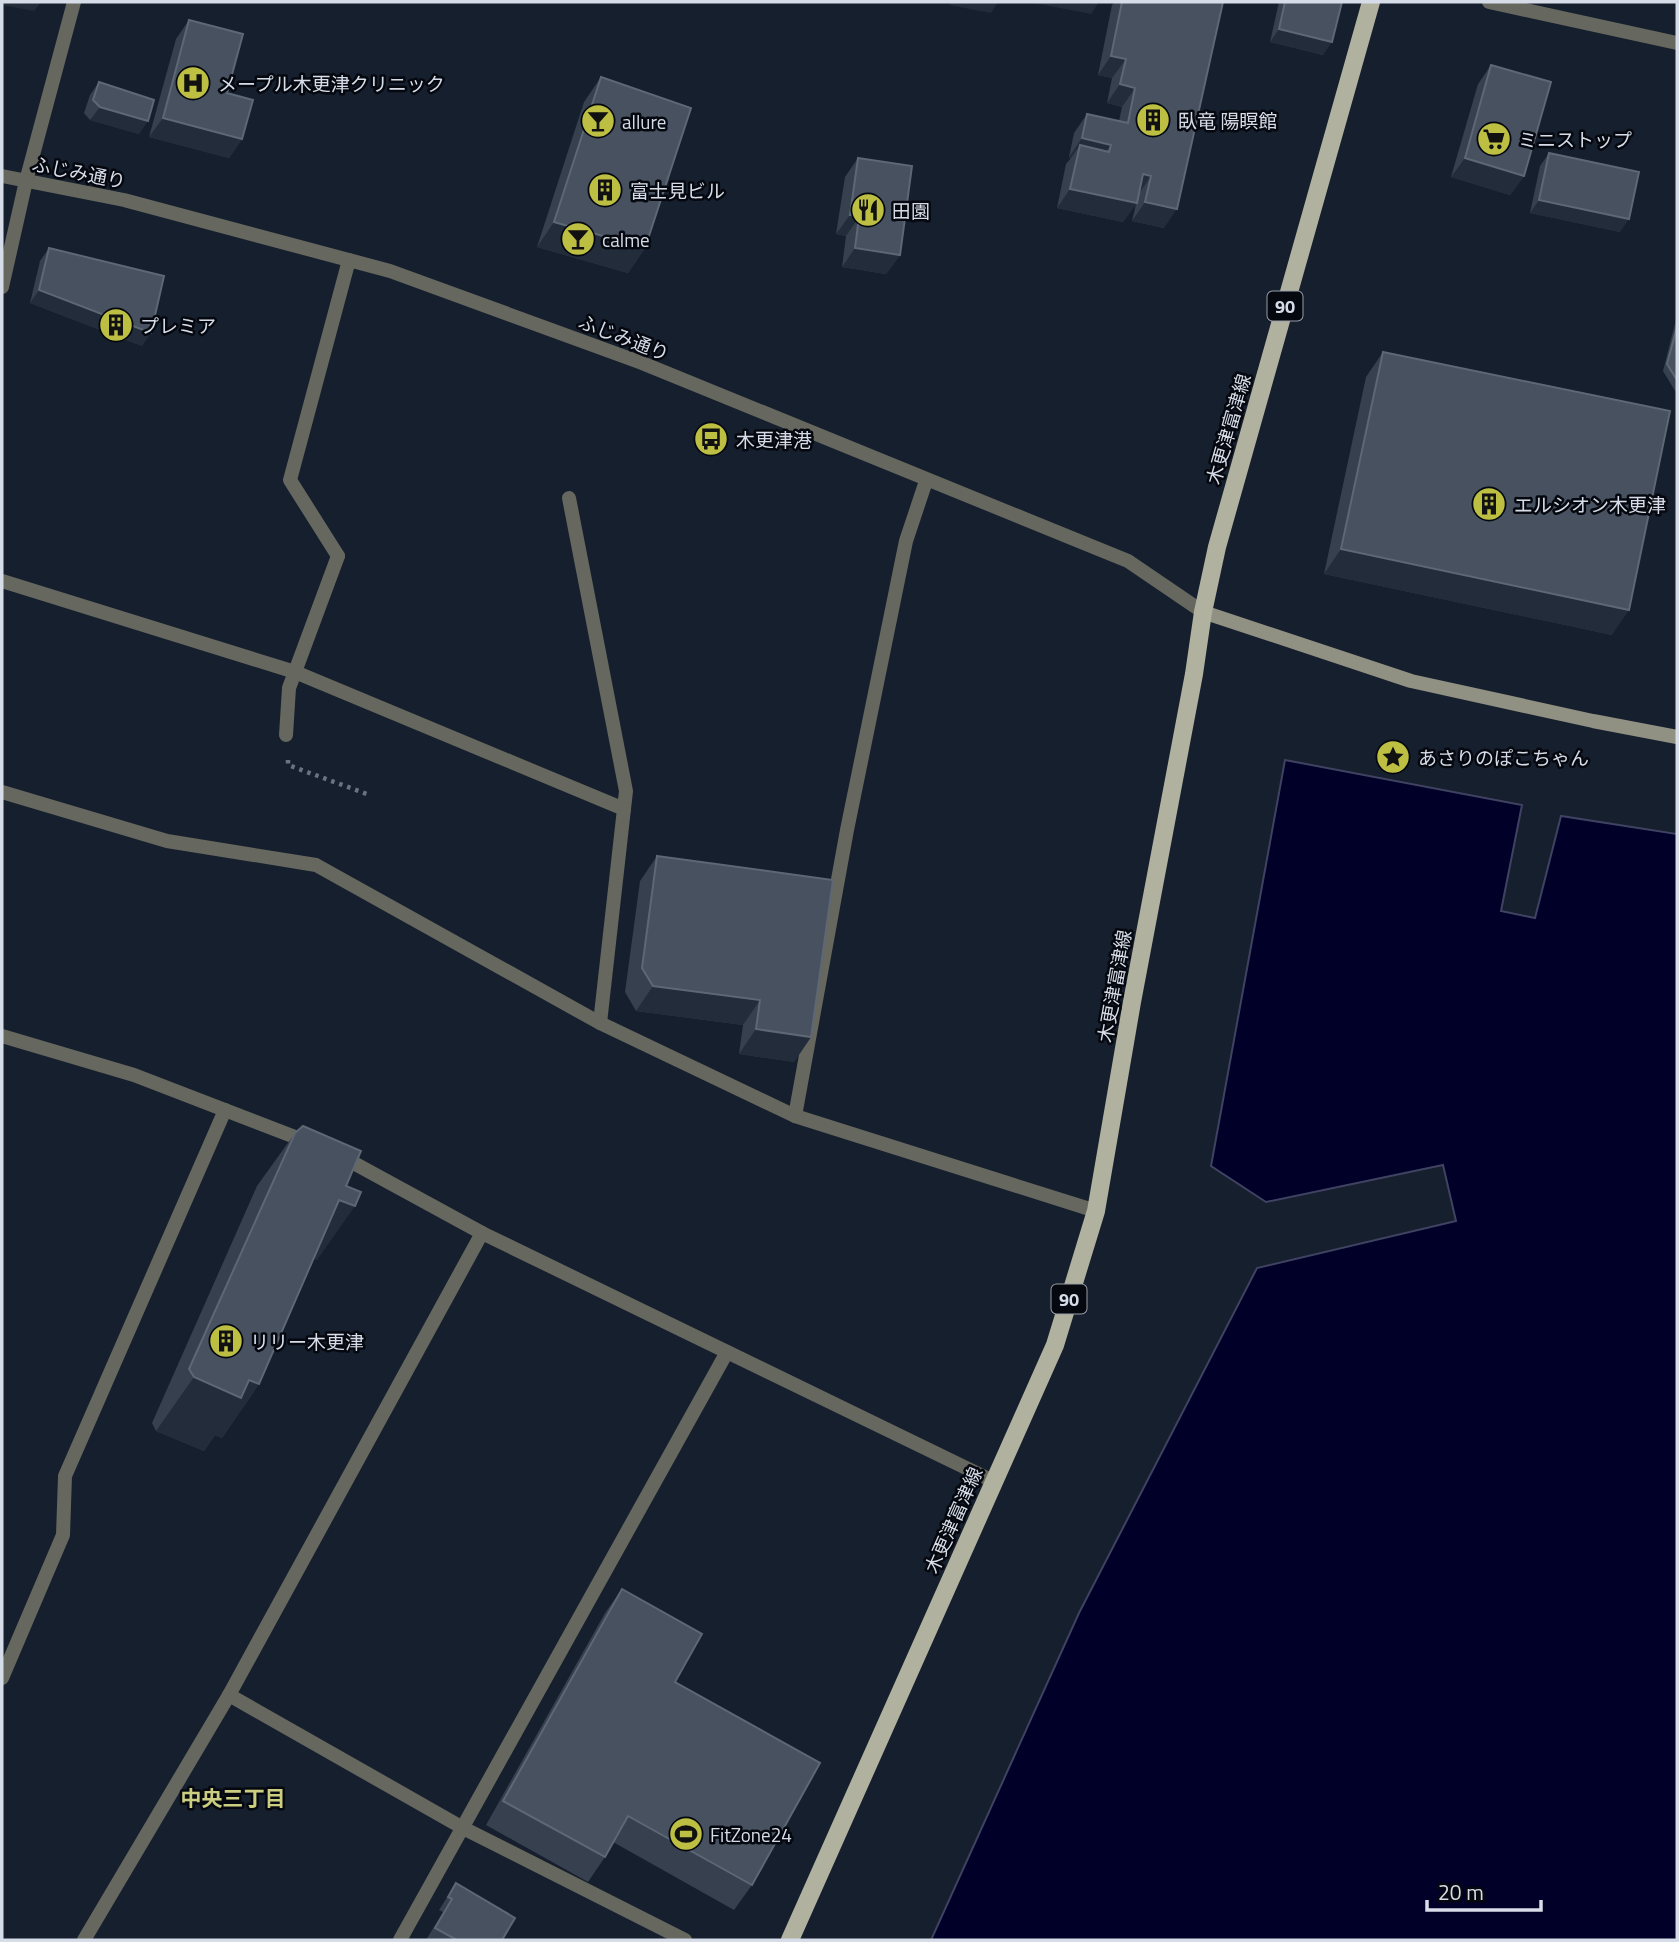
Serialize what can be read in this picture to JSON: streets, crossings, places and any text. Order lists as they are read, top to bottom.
{
  "streets": {
    "main road": ["90", "木更津富津線"],
    "street": ["ふじみ通り"]
  },
  "crossings": [
    ["ふじみ通り", "木更津富津線"]
  ],
  "districts": ["中央三丁目"],
  "places": {
    "hospital": ["メープル木更津クリニック"],
    "building": [
      "臥竜 陽瞑館",
      "富士見ビル",
      "プレミア",
      "エルシオン木更津",
      "リリー木更津"
    ],
    "bar": ["allure", "calme"],
    "supermarket": ["ミニストップ"],
    "restaurant": ["田園"],
    "bus stop": ["木更津港"],
    "place": ["あさりのぽこちゃん"],
    "sports": ["FitZone24"]
  },
  "scale_bar": "20 m"
}
